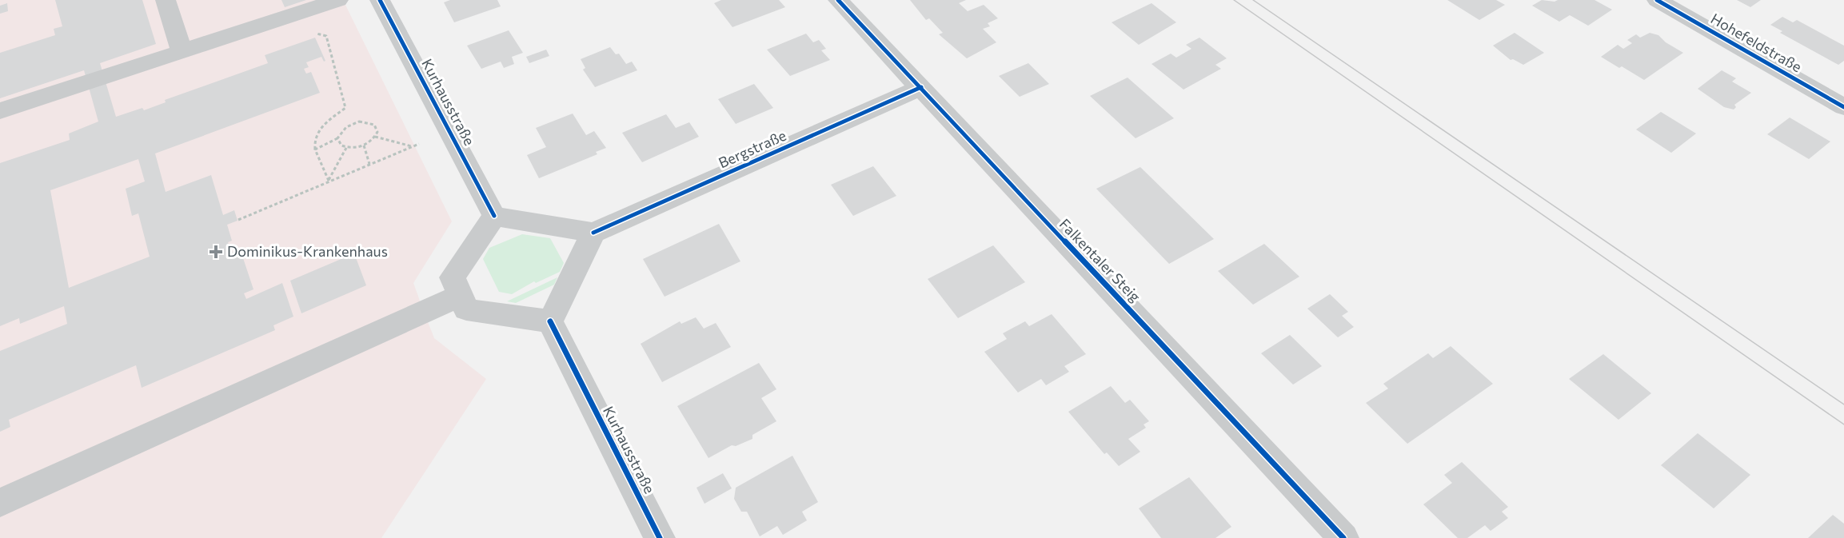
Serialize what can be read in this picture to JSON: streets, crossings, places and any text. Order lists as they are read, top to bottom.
{
  "streets": {
    "street": [
      "Hohefeldstraße",
      "Kurhausstraße",
      "Bergstraße",
      "Falkentaler Steig"
    ]
  },
  "crossings": [
    ["Bergstraße", "Falkentaler Steig"]
  ],
  "places": {
    "health": ["Dominikus-Krankenhaus"]
  }
}
